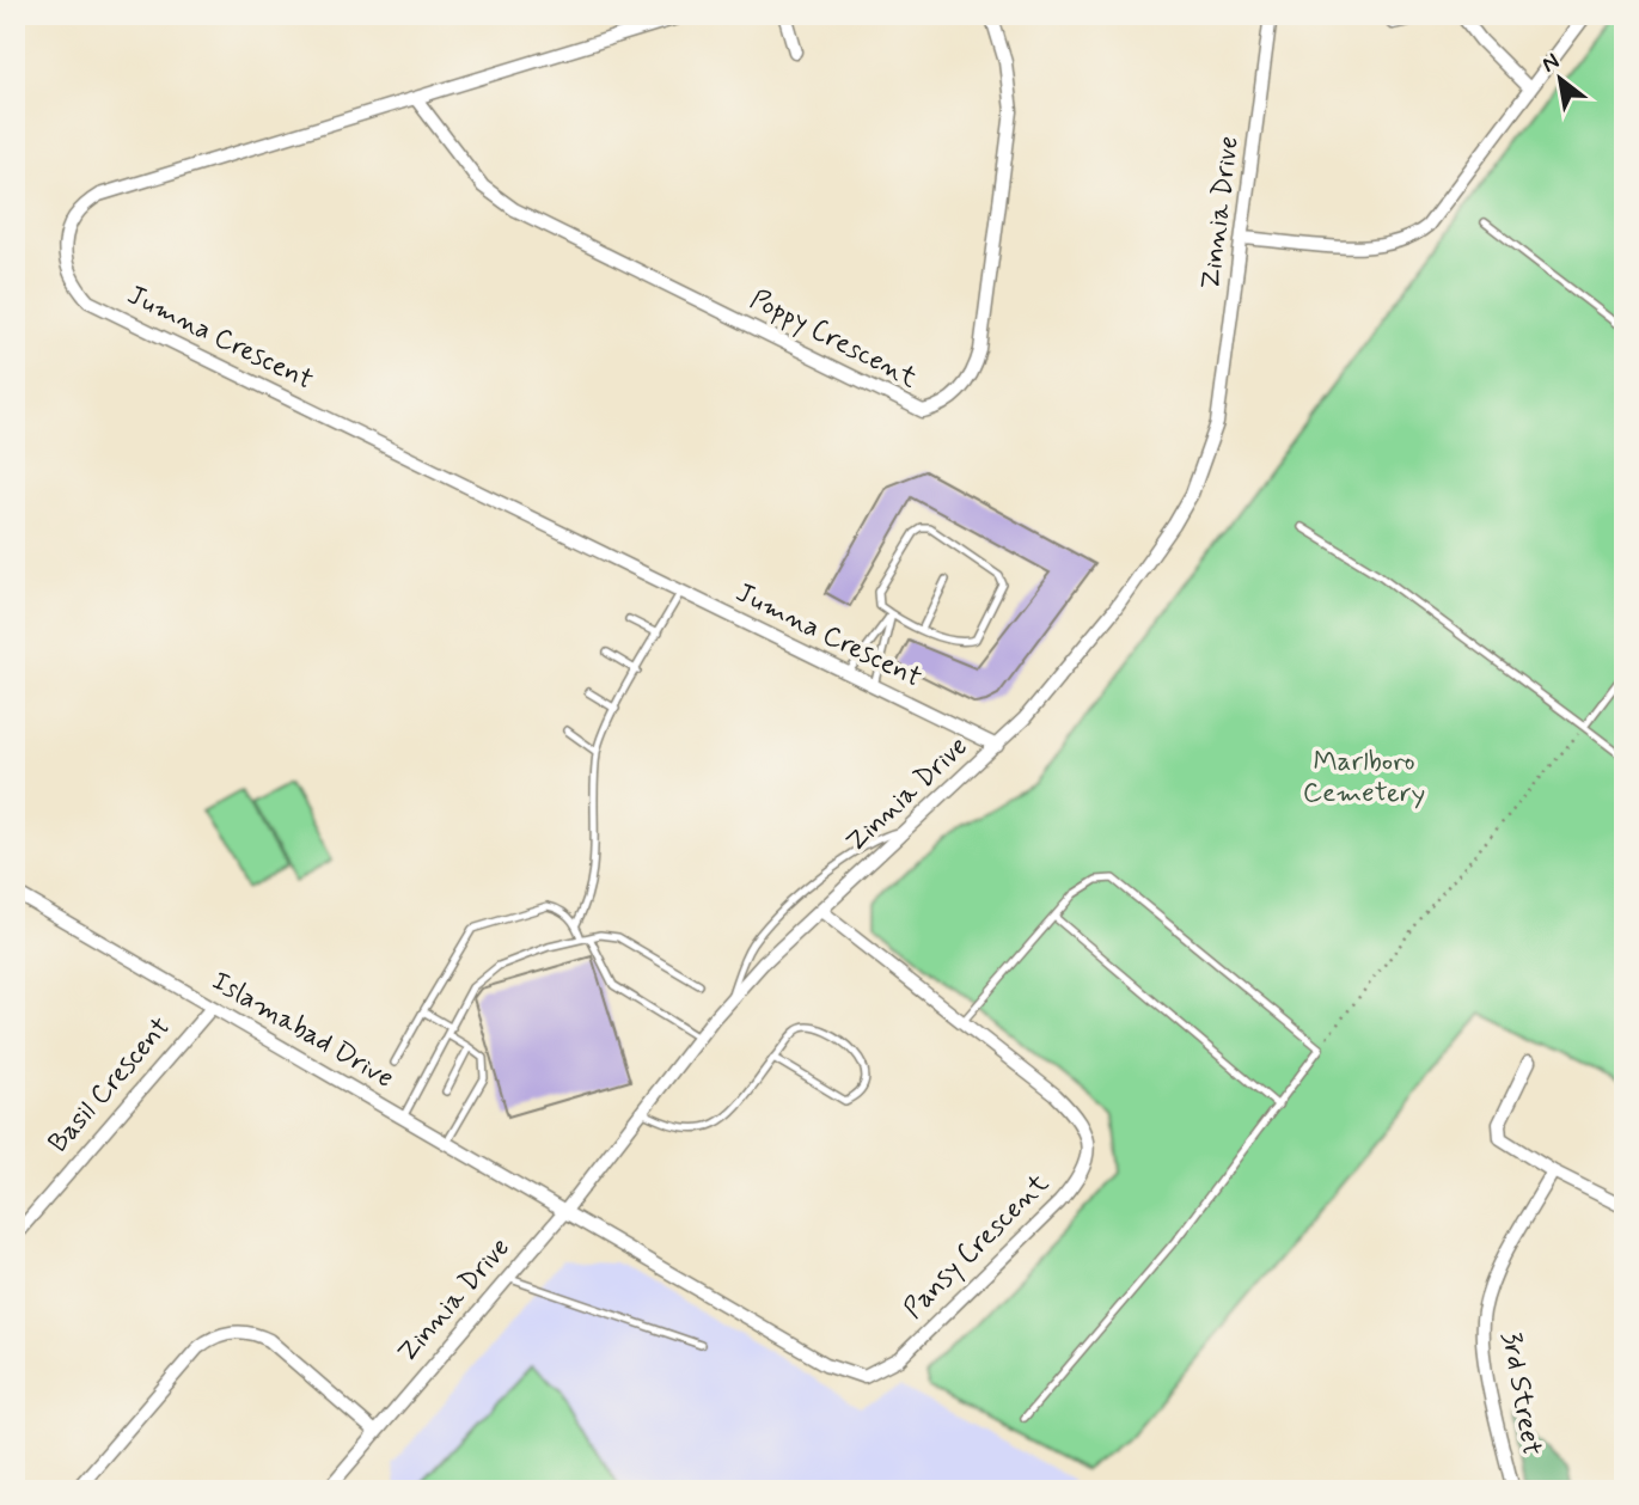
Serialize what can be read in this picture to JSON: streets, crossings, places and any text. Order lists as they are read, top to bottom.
{
  "streets": {
    "street": [
      "Zinnia Drive",
      "Jumna Crescent",
      "Poppy Crescent",
      "Islamabad Drive",
      "Basil Crescent",
      "Pansy Crescent",
      "3rd Street"
    ]
  },
  "crossings": [
    ["Zinnia Drive", "Jumna Crescent"],
    ["Zinnia Drive", "Islamabad Drive"],
    ["Zinnia Drive", "Pansy Crescent"],
    ["Jumna Crescent", "Poppy Crescent"],
    ["Islamabad Drive", "Basil Crescent"],
    ["Islamabad Drive", "Pansy Crescent"]
  ],
  "parks": ["Marlboro Cemetery"],
  "north": "top left"
}
